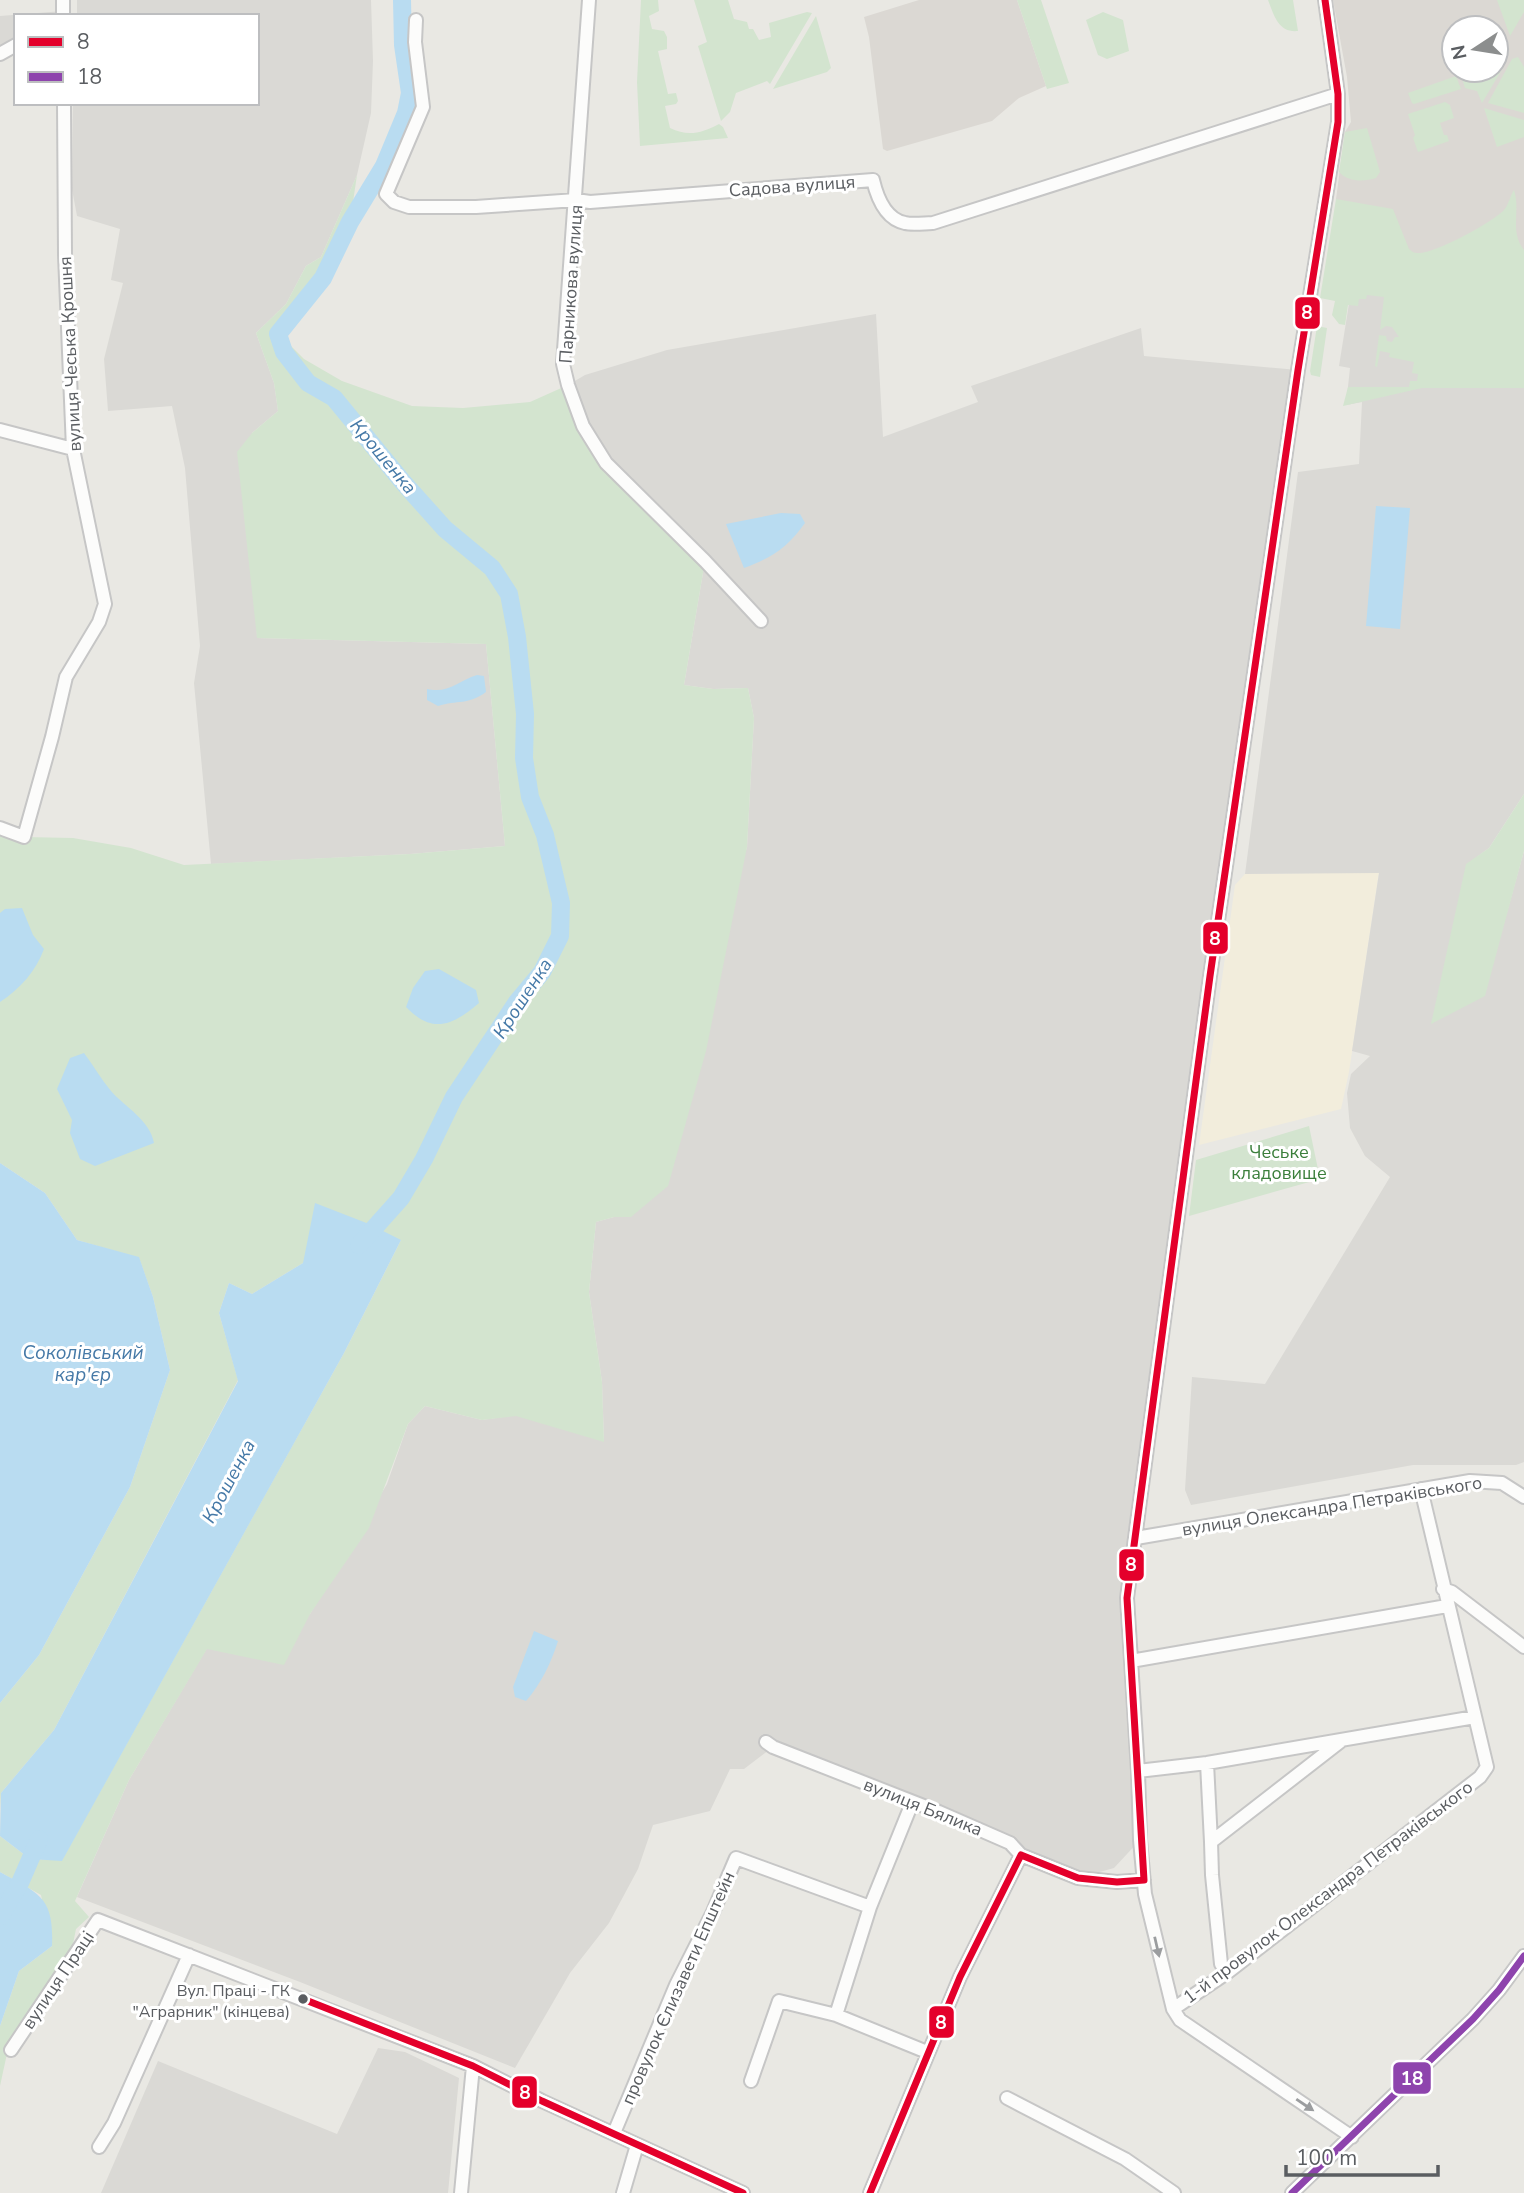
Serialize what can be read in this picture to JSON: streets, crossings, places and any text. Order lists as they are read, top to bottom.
{
  "streets": {
    "street": [
      "Садова вулиця",
      "Парникова вулиця",
      "вулиця Чеська Крошня",
      "вулиця Олександра Петраківського",
      "вулиця Бялика",
      "1-й провулок Олександра Петраківського",
      "вулиця Праці",
      "провулок Єлизавети Епштейн"
    ]
  },
  "crossings": [
    ["Садова вулиця", "Парникова вулиця"],
    ["вулиця Олександра Петраківського", "1-й провулок Олександра Петраківського"],
    ["вулиця Праці", "провулок Єлизавети Епштейн"]
  ],
  "water": ["Крошенка", "Соколівський кар'єр"],
  "parks": ["Чеське кладовище"],
  "places": ["Вул. Праці - ГК \"Аграрник\" (кінцева)"],
  "lines": ["transit line 8", "transit line 18"],
  "legend": ["8", "18"],
  "scale_bar": "100 m",
  "north": "left"
}
